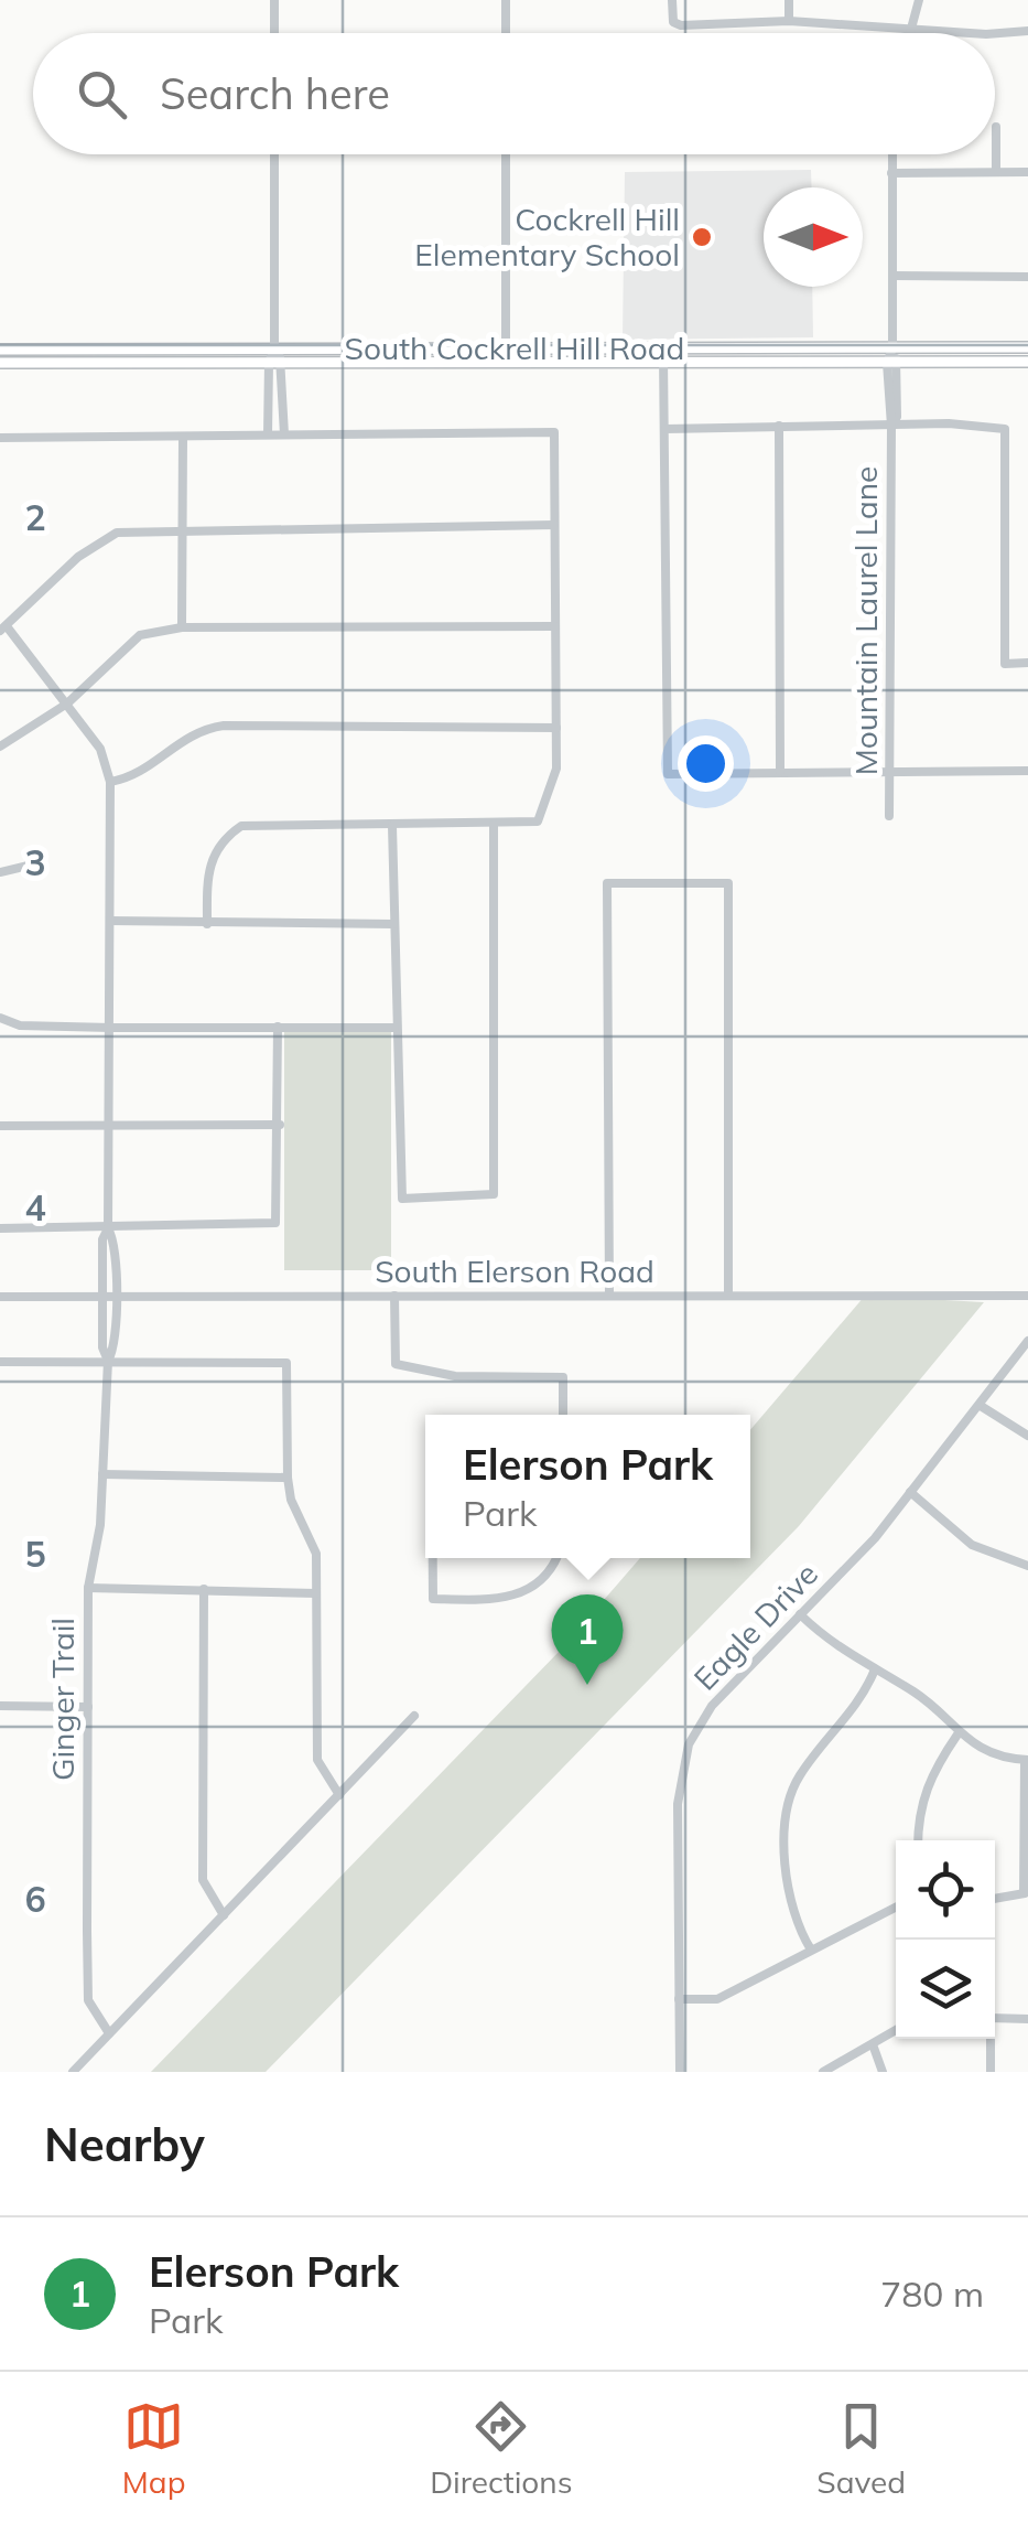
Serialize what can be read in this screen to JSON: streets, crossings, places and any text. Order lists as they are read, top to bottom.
{
  "streets": {
    "main road": ["South Cockrell Hill Road"],
    "street": [
      "Mountain Laurel Lane",
      "South Elerson Road",
      "Eagle Drive",
      "Ginger Trail"
    ]
  },
  "crossings": [
    ["South Cockrell Hill Road", "Mountain Laurel Lane"],
    ["South Elerson Road", "Ginger Trail"]
  ],
  "places": ["Cockrell Hill Elementary School"],
  "north": "right",
  "page": {
    "search": "Search here",
    "popup": ["Elerson Park", "Park"],
    "pins": "1",
    "heading": "Nearby",
    "list": [
      {
        "mark": "1",
        "name": "Elerson Park",
        "note": "Park",
        "value": "780 m"
      }
    ],
    "nav": ["Map", "Directions", "Saved"]
  },
  "grid": {
    "rows": [
      "2",
      "3",
      "4",
      "5",
      "6"
    ]
  }
}
